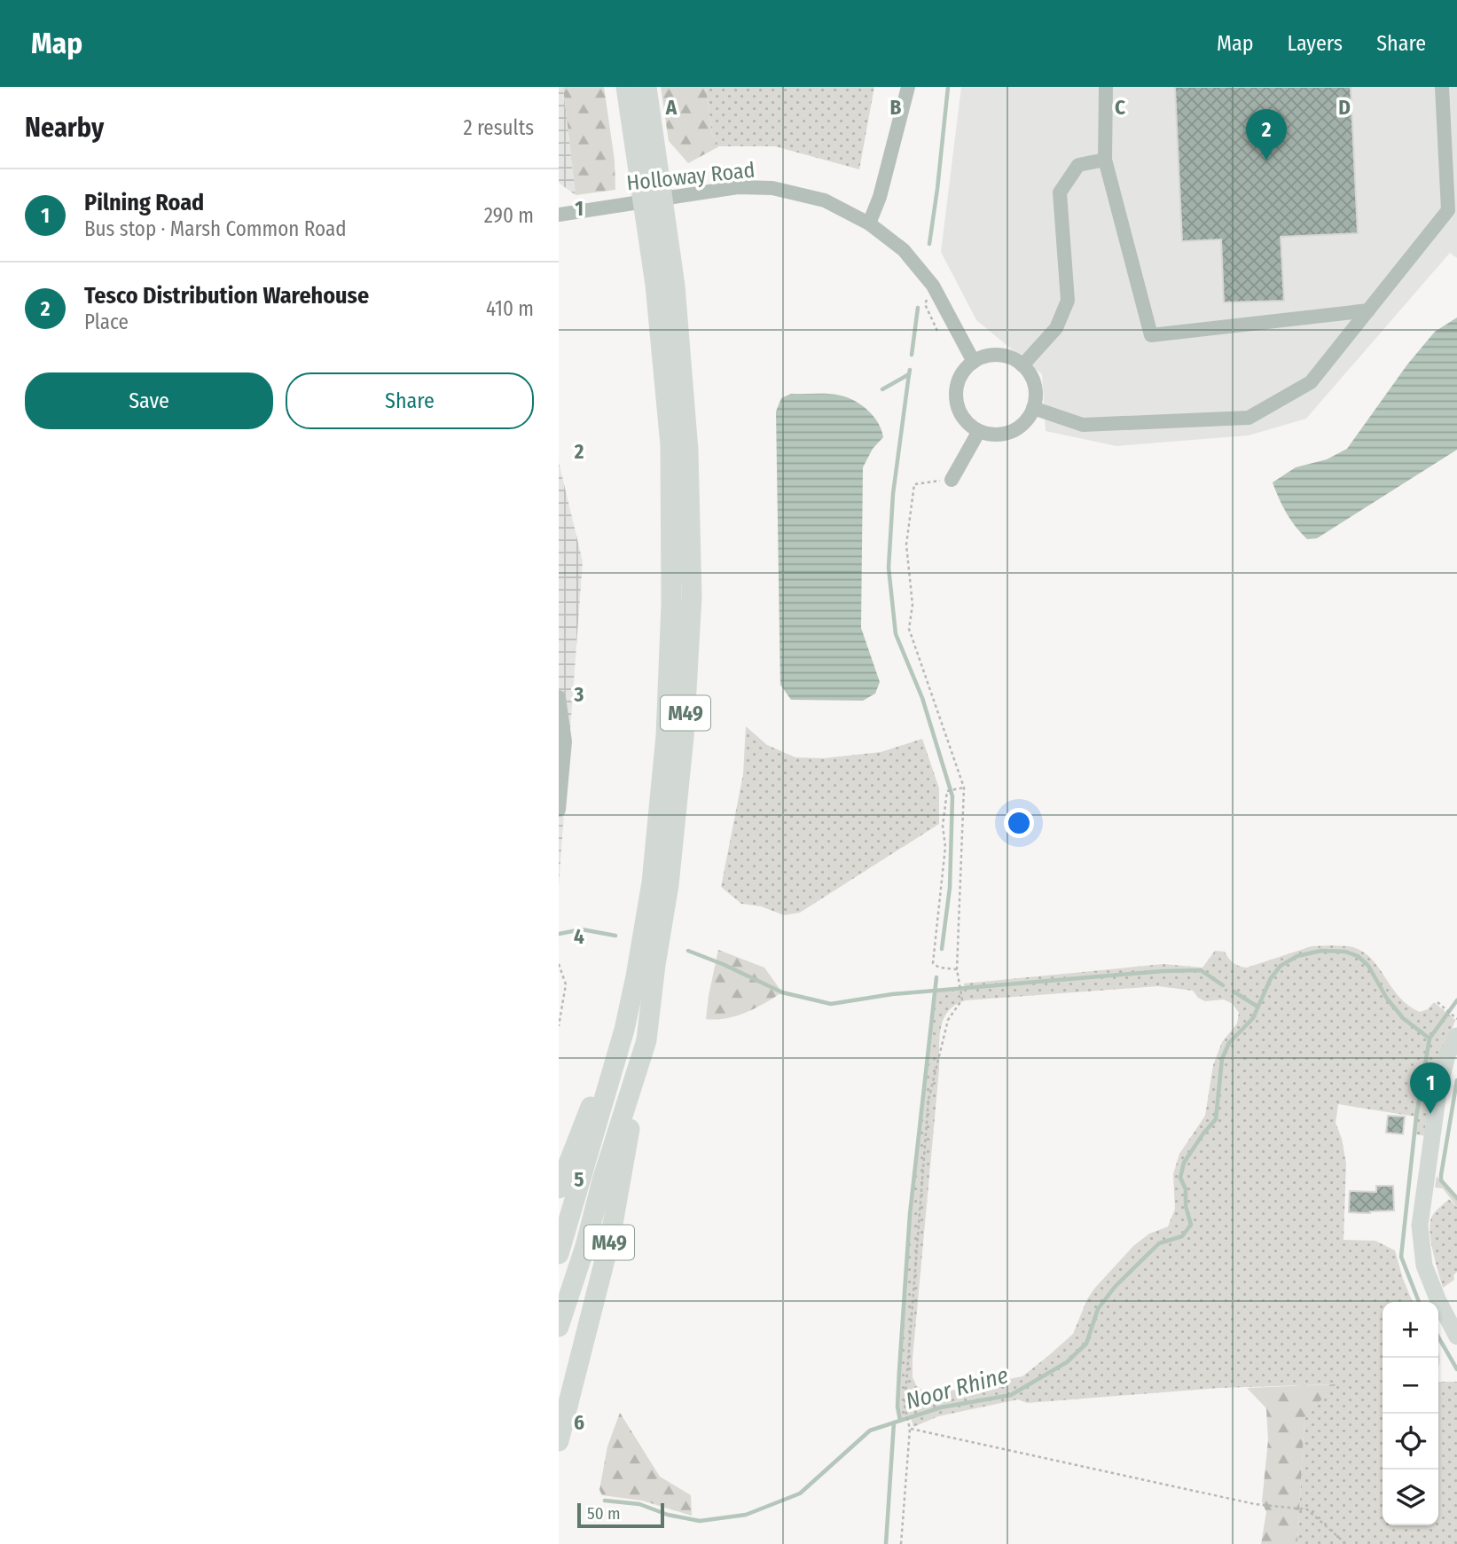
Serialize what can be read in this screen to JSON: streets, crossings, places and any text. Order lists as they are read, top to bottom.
{
  "streets": {
    "highway": ["M49"],
    "street": ["Holloway Road"]
  },
  "water": ["Noor Rhine"],
  "scale_bar": "50 m",
  "page": {
    "header": "Map",
    "nav": ["Map", "Layers", "Share"],
    "heading": ["Nearby", "2 results"],
    "pins": ["2", "1"],
    "list": [
      {
        "mark": "1",
        "name": "Pilning Road",
        "note": "Bus stop · Marsh Common Road",
        "value": "290 m"
      },
      {
        "mark": "2",
        "name": "Tesco Distribution Warehouse",
        "note": "Place",
        "value": "410 m"
      }
    ],
    "buttons": ["Save", "Share"],
    "map_buttons": ["+", "−"],
    "scale": "50 m"
  },
  "grid": {
    "columns": [
      "A",
      "B",
      "C",
      "D"
    ],
    "rows": [
      "1",
      "2",
      "3",
      "4",
      "5",
      "6"
    ]
  }
}
